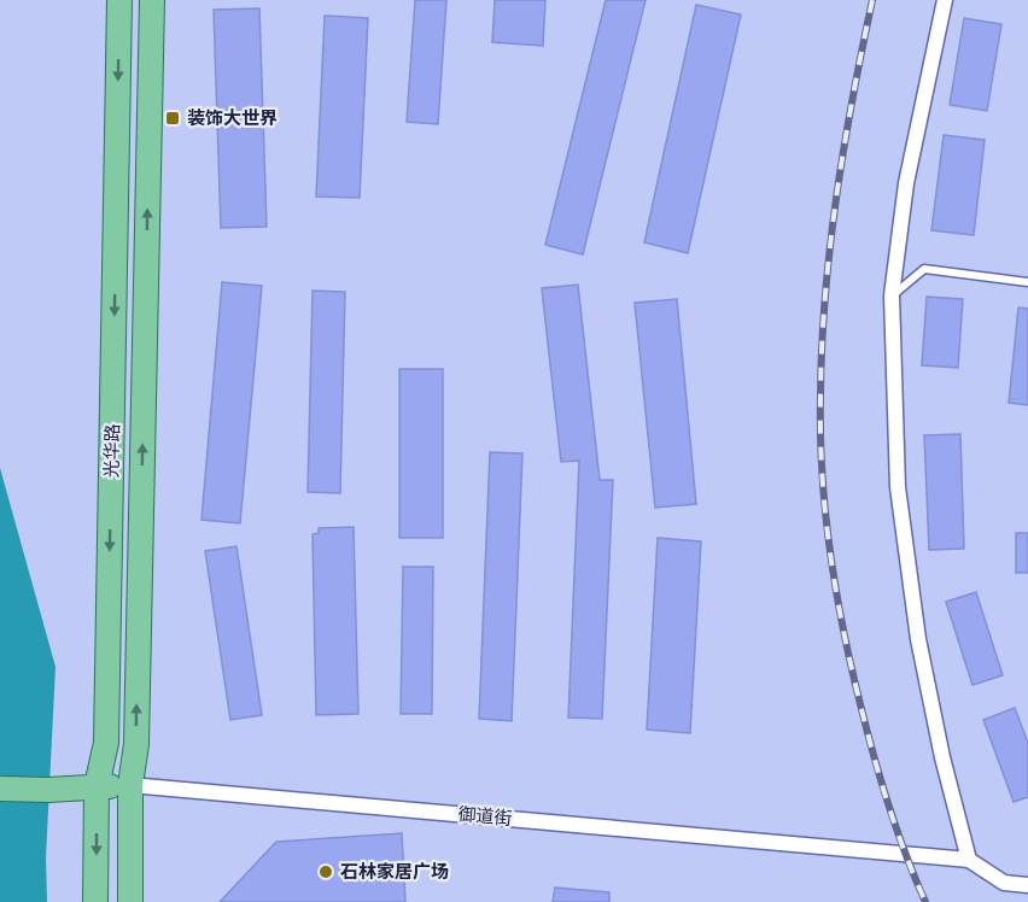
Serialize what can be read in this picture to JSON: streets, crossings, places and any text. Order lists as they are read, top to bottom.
{
  "streets": {
    "main road": ["光华路"],
    "street": ["御道街"]
  },
  "crossings": [
    ["光华路", "御道街"]
  ],
  "places": {
    "transit": ["装饰大世界"],
    "other": ["石林家居广场"]
  }
}
